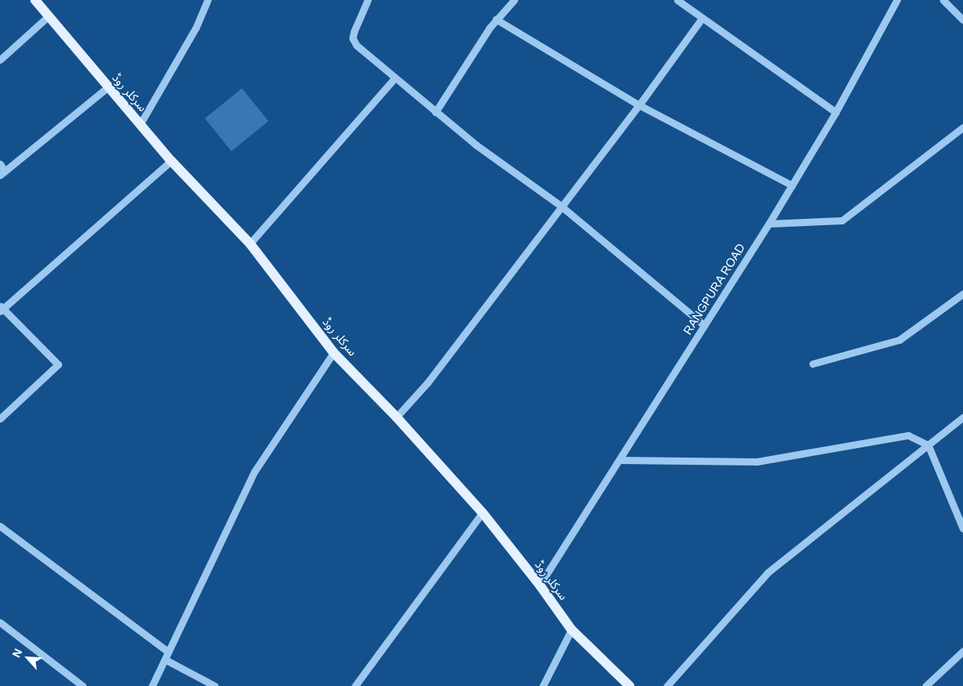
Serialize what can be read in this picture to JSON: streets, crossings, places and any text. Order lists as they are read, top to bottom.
{
  "streets": {
    "main road": ["سرکلر روڈ"],
    "street": ["RANGPURA ROAD"]
  },
  "crossings": [
    ["سرکلر روڈ", "RANGPURA ROAD"]
  ],
  "north": "top left"
}
